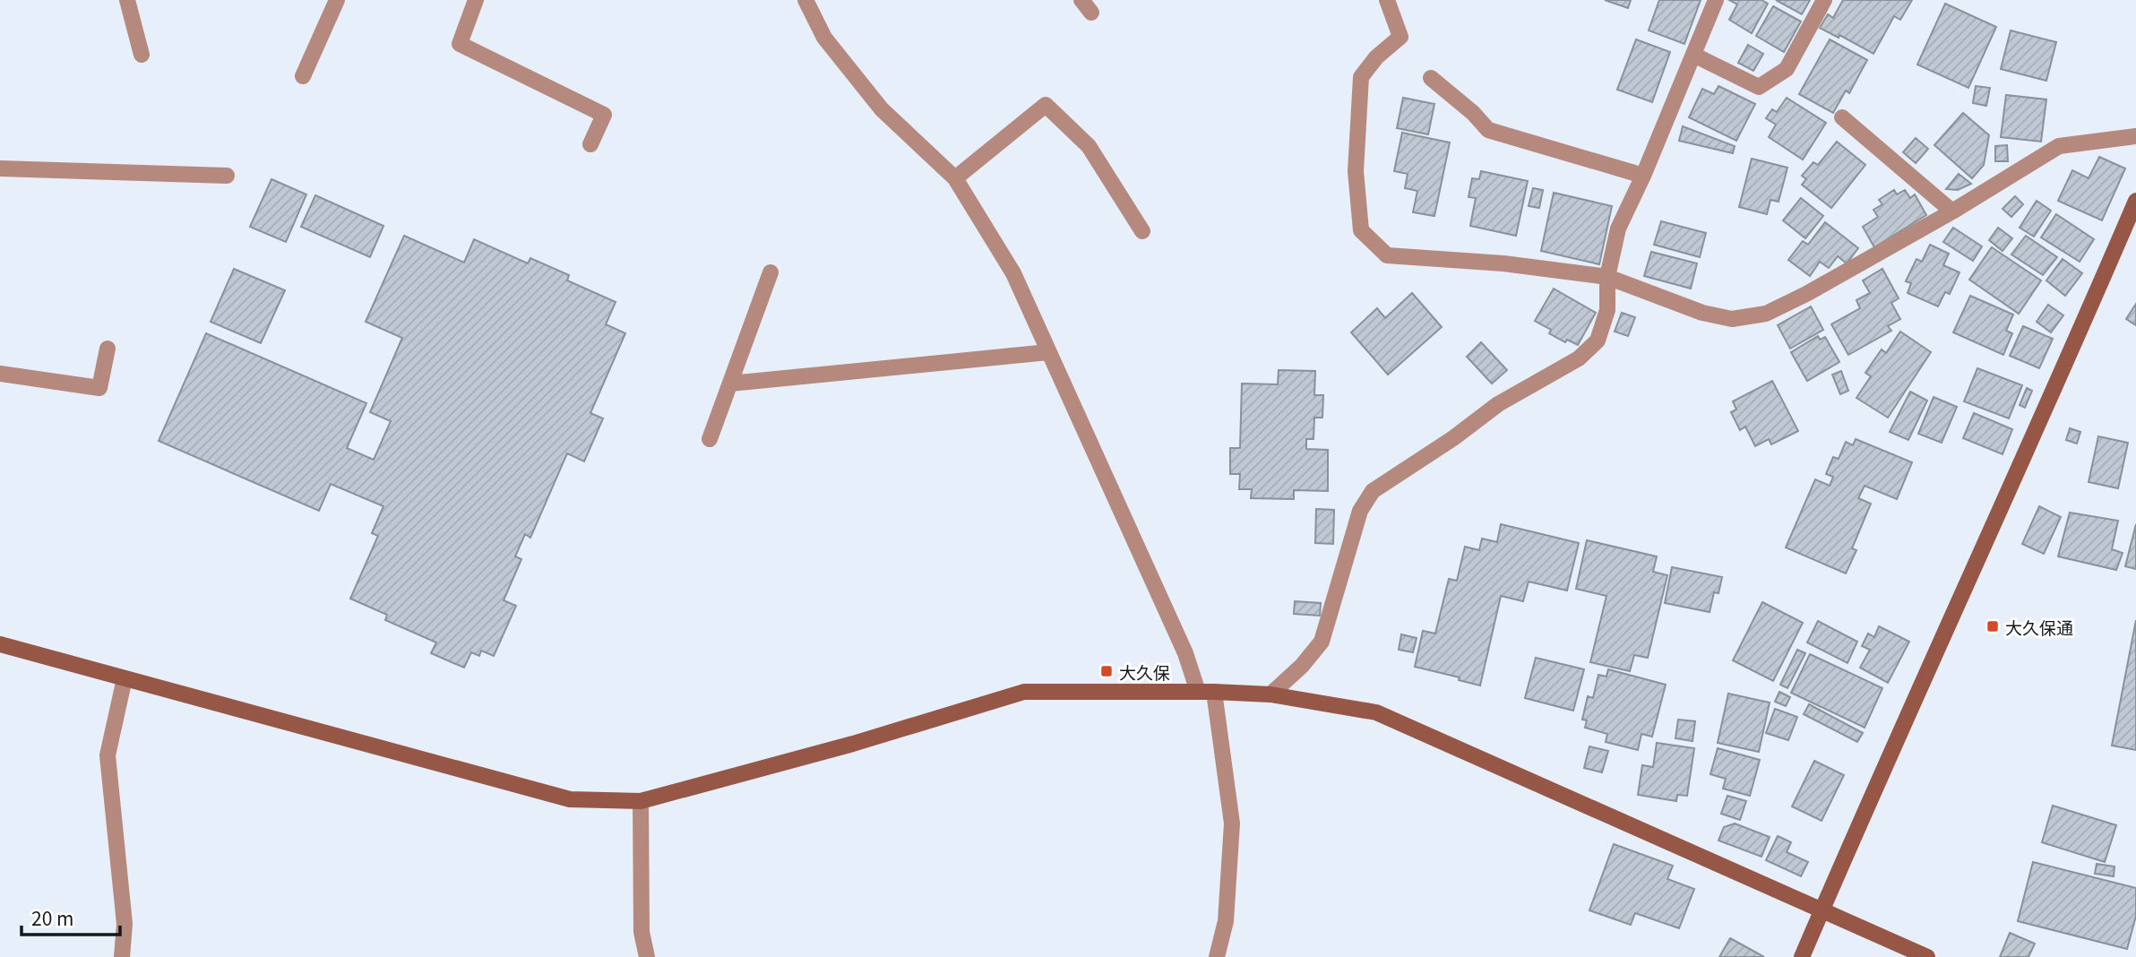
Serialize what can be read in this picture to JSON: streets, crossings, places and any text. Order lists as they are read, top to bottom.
{
  "places": {
    "transit": ["大久保通", "大久保"]
  },
  "scale_bar": "20 m"
}
